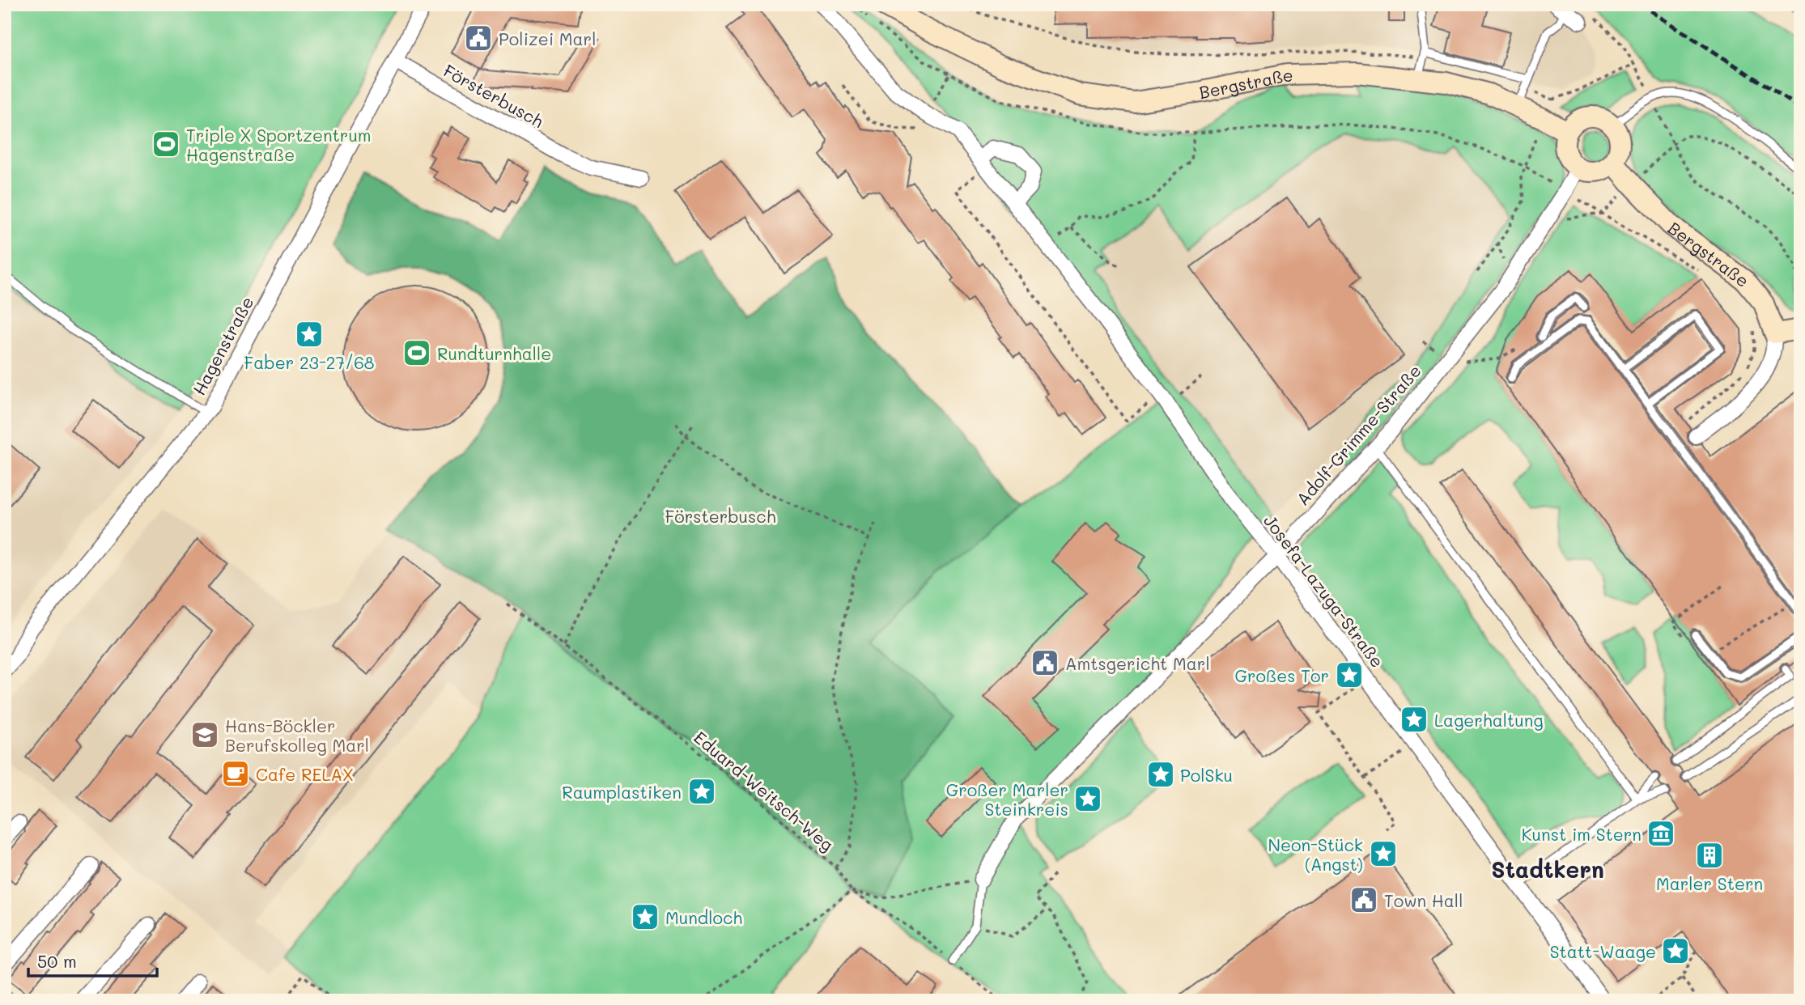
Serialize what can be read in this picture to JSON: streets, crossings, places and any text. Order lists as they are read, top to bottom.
{
  "streets": {
    "street": [
      "Bergstraße",
      "Försterbusch",
      "Hagenstraße",
      "Adolf-Grimme-Straße",
      "Josefa-Lazuga-Straße"
    ],
    "path": ["Eduard-Weitsch-Weg"]
  },
  "crossings": [
    ["Bergstraße", "Adolf-Grimme-Straße"],
    ["Försterbusch", "Hagenstraße"],
    ["Adolf-Grimme-Straße", "Josefa-Lazuga-Straße"]
  ],
  "districts": ["Stadtkern"],
  "parks": ["Försterbusch"],
  "places": {
    "public building": ["Polizei Marl", "Amtsgericht Marl", "Town Hall"],
    "sports": ["Triple X Sportzentrum Hagenstraße", "Rundturnhalle"],
    "place": [
      "Faber 23-27/68",
      "Großes Tor",
      "Lagerhaltung",
      "PolSku",
      "Raumplastiken",
      "Großer Marler Steinkreis",
      "Neon-Stück (Angst)",
      "Mundloch",
      "Statt-Waage"
    ],
    "school or university": ["Hans-Böckler Berufskolleg Marl"],
    "cafe": ["Cafe RELAX"],
    "museum": ["Kunst im Stern"],
    "building": ["Marler Stern"]
  },
  "scale_bar": "50 m"
}
